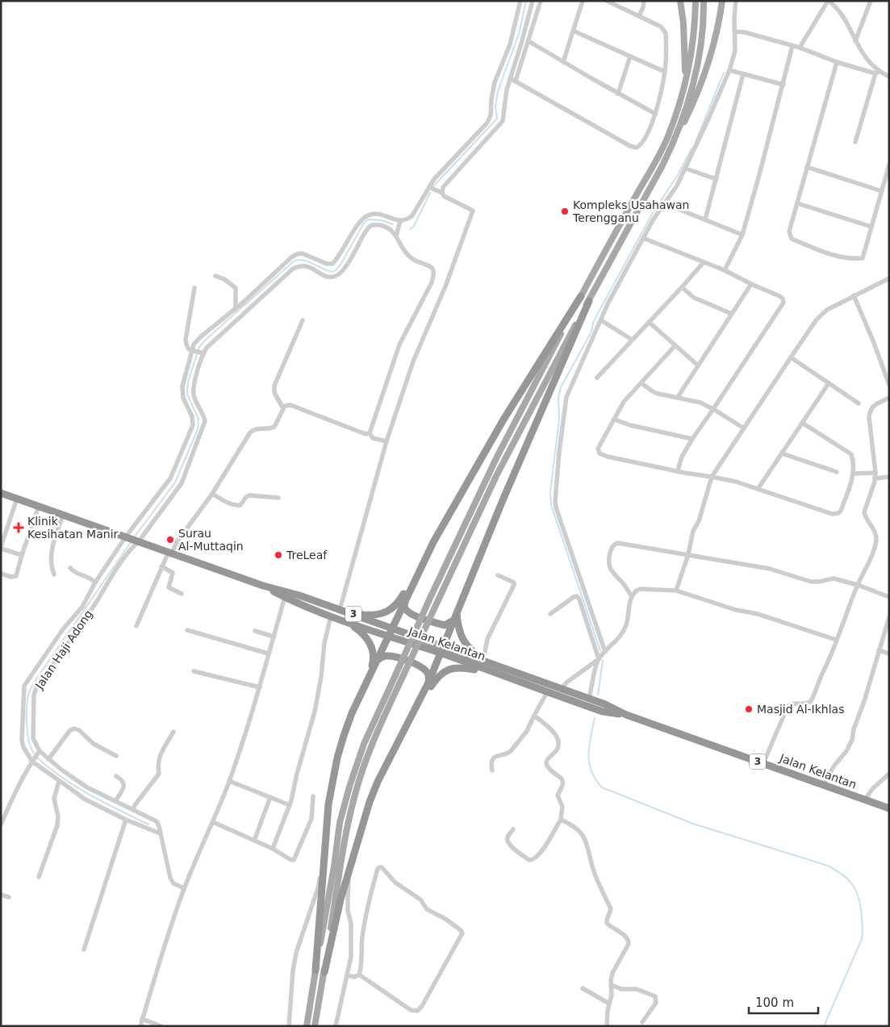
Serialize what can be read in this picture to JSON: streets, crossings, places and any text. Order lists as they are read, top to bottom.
{
  "streets": {
    "highway": ["3", "Jalan Kelantan"],
    "street": ["Jalan Haji Adong"]
  },
  "crossings": [
    ["Jalan Kelantan", "Jalan Haji Adong"]
  ],
  "places": {
    "other": [
      "Kompleks Usahawan Terengganu",
      "Surau Al-Muttaqin",
      "TreLeaf",
      "Masjid Al-Ikhlas"
    ],
    "health": ["Klinik Kesihatan Manir"]
  },
  "scale_bar": "100 m"
}
